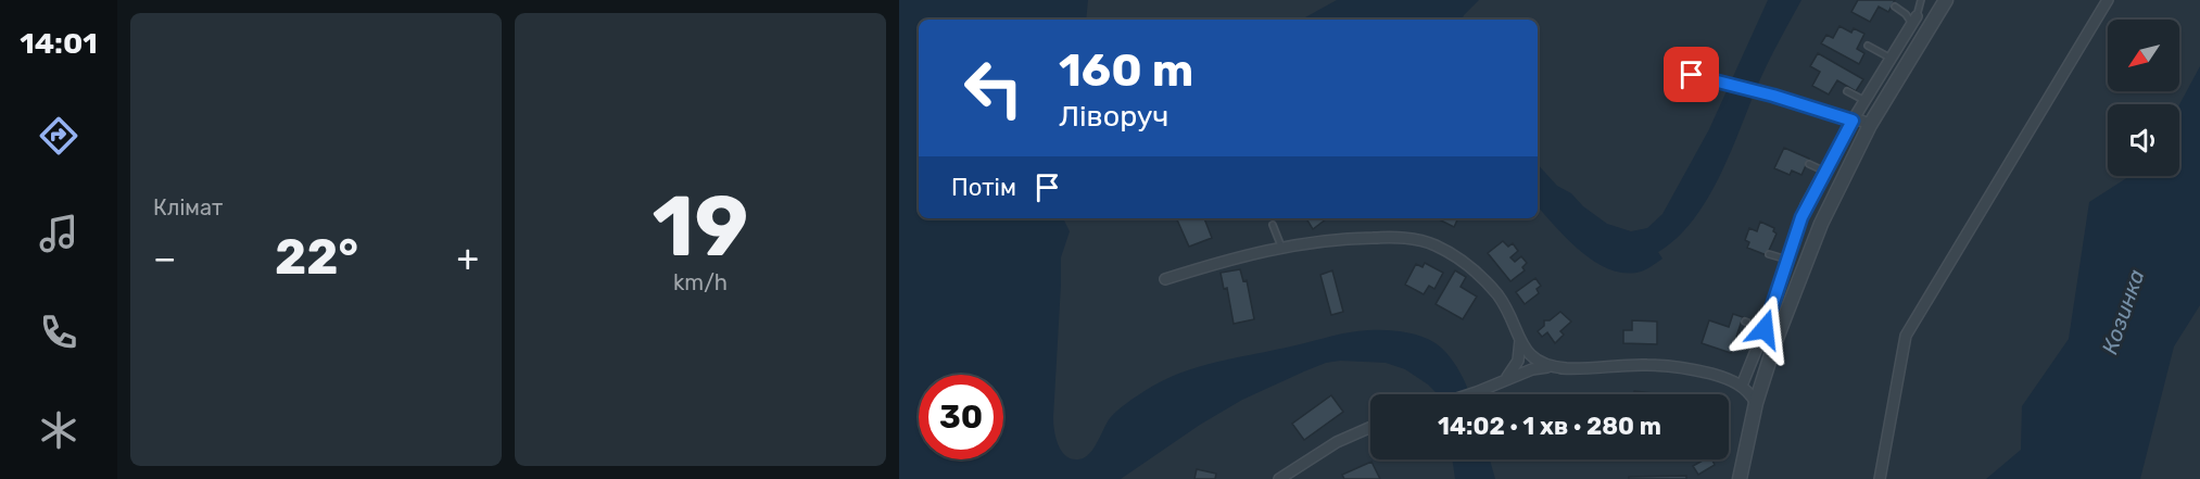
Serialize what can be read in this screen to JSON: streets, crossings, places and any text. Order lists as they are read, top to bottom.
{
  "water": ["Козинка"],
  "north": "bottom left",
  "page": {
    "tabs": "14:01",
    "tile": [
      "Клімат",
      ["19", "km/h"]
    ],
    "turn": ["160 m", "Ліворуч"],
    "then": "Потім",
    "heat": ["−", "22°", "+"],
    "limit": "30",
    "trip": "14:02 · 1 хв · 280 m"
  }
}
